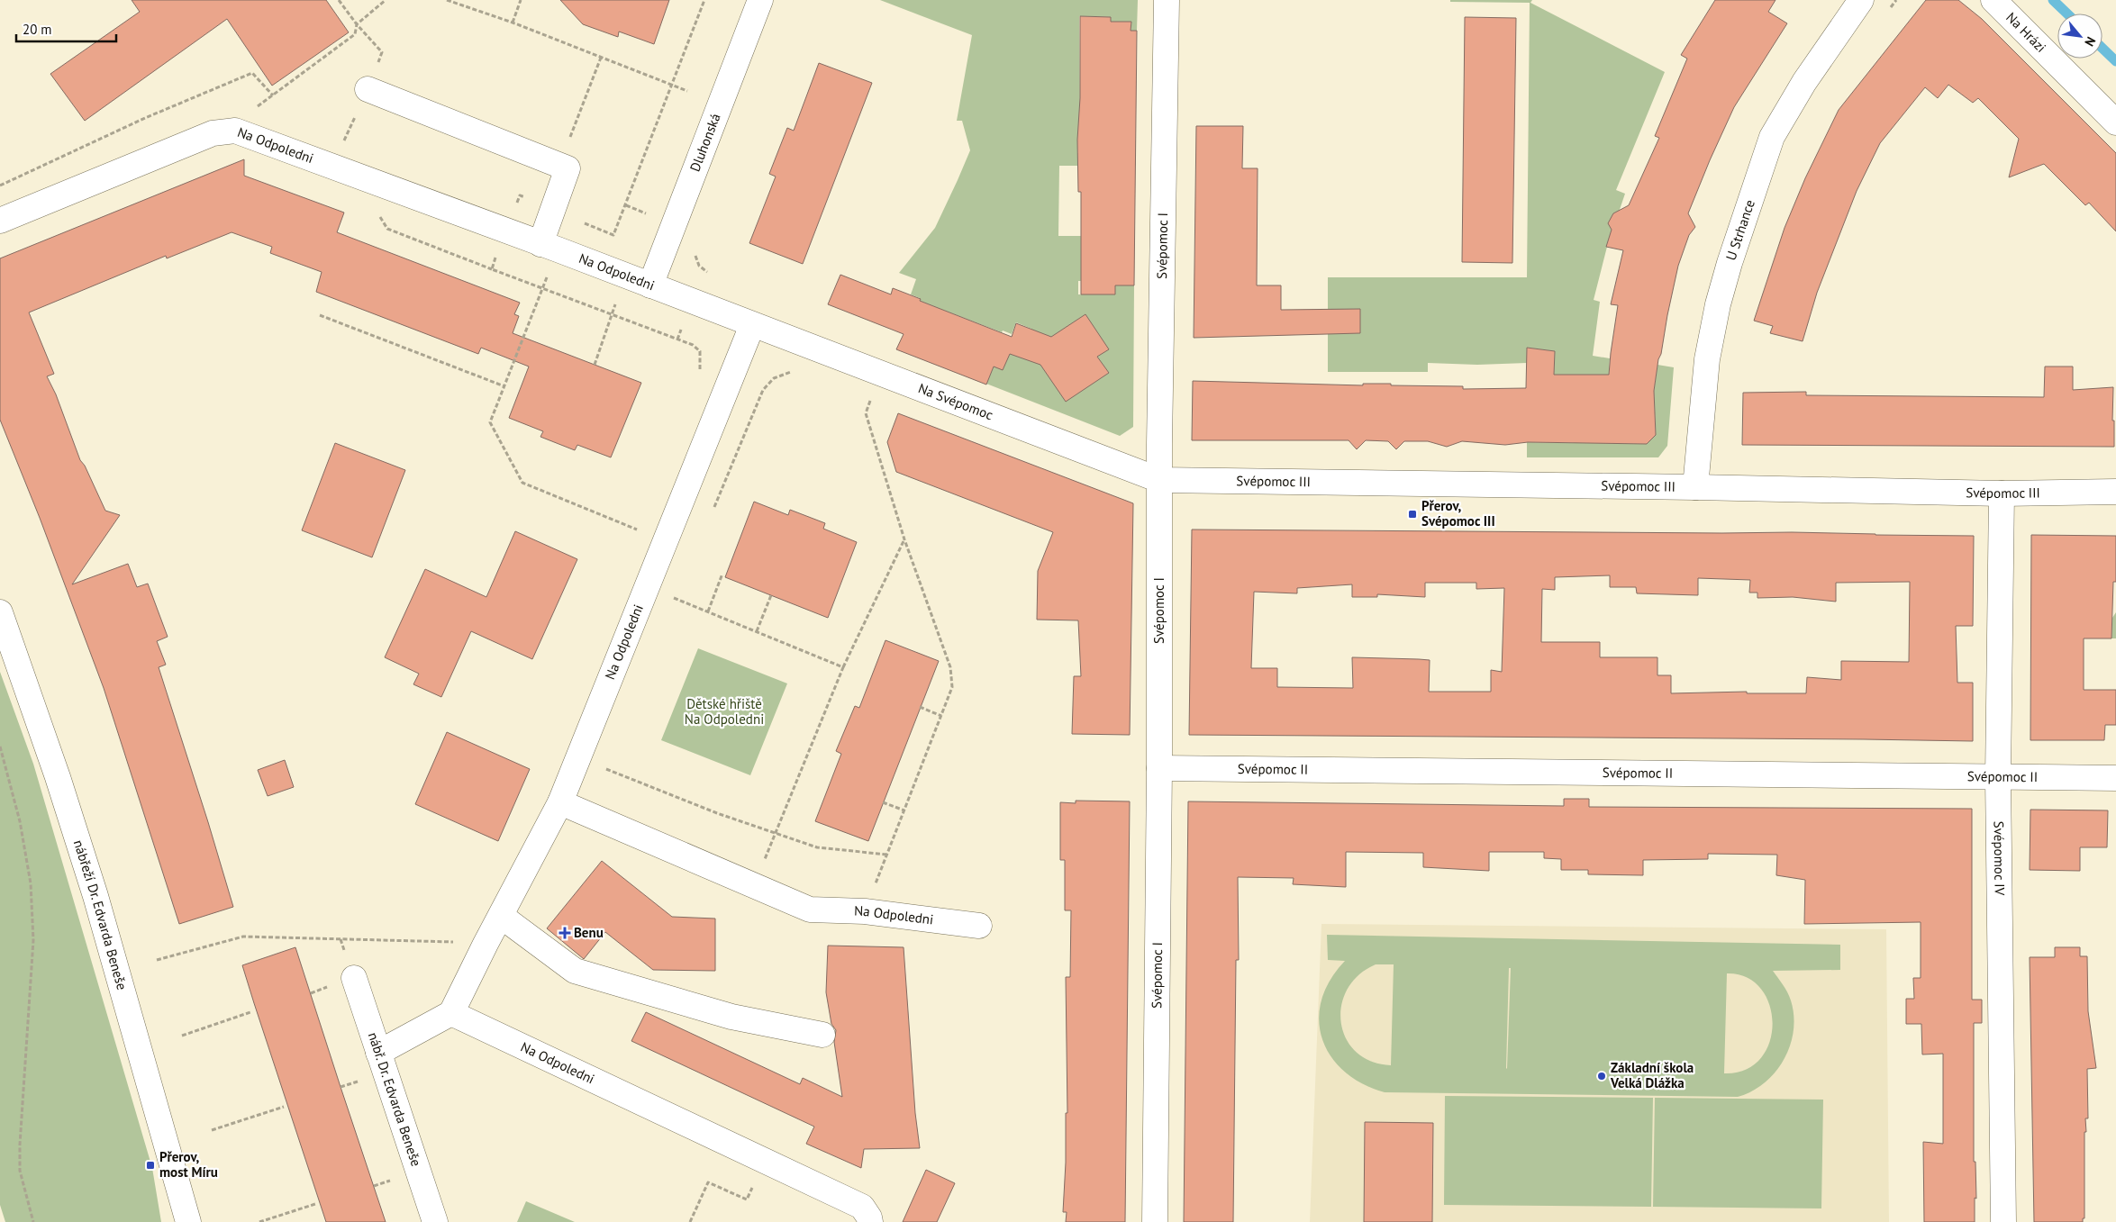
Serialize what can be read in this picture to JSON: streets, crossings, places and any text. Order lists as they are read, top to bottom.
{
  "streets": {
    "street": [
      "Na Hrázi",
      "Dluhonská",
      "Na Odpoledni",
      "U Strhance",
      "Svépomoc I",
      "Na Svépomoc",
      "Svépomoc III",
      "Svépomoc II",
      "Svépomoc IV",
      "nábřeží Dr. Edvarda Beneše",
      "nábř. Dr. Edvarda Beneše"
    ]
  },
  "crossings": [
    ["Dluhonská", "Na Odpoledni"],
    ["Na Odpoledni", "Na Svépomoc"],
    ["U Strhance", "Svépomoc III"],
    ["Svépomoc I", "Na Svépomoc"],
    ["Svépomoc I", "Svépomoc III"],
    ["Svépomoc I", "Svépomoc II"],
    ["Na Svépomoc", "Svépomoc III"],
    ["Svépomoc III", "Svépomoc IV"],
    ["Svépomoc II", "Svépomoc IV"]
  ],
  "parks": ["Dětské hřiště Na Odpoledni"],
  "places": {
    "transit": ["Přerov, Svépomoc III", "Přerov, most Míru"],
    "health": ["Benu"],
    "other": ["Základní škola Velká Dlážka"]
  },
  "scale_bar": "20 m",
  "north": "bottom right"
}
